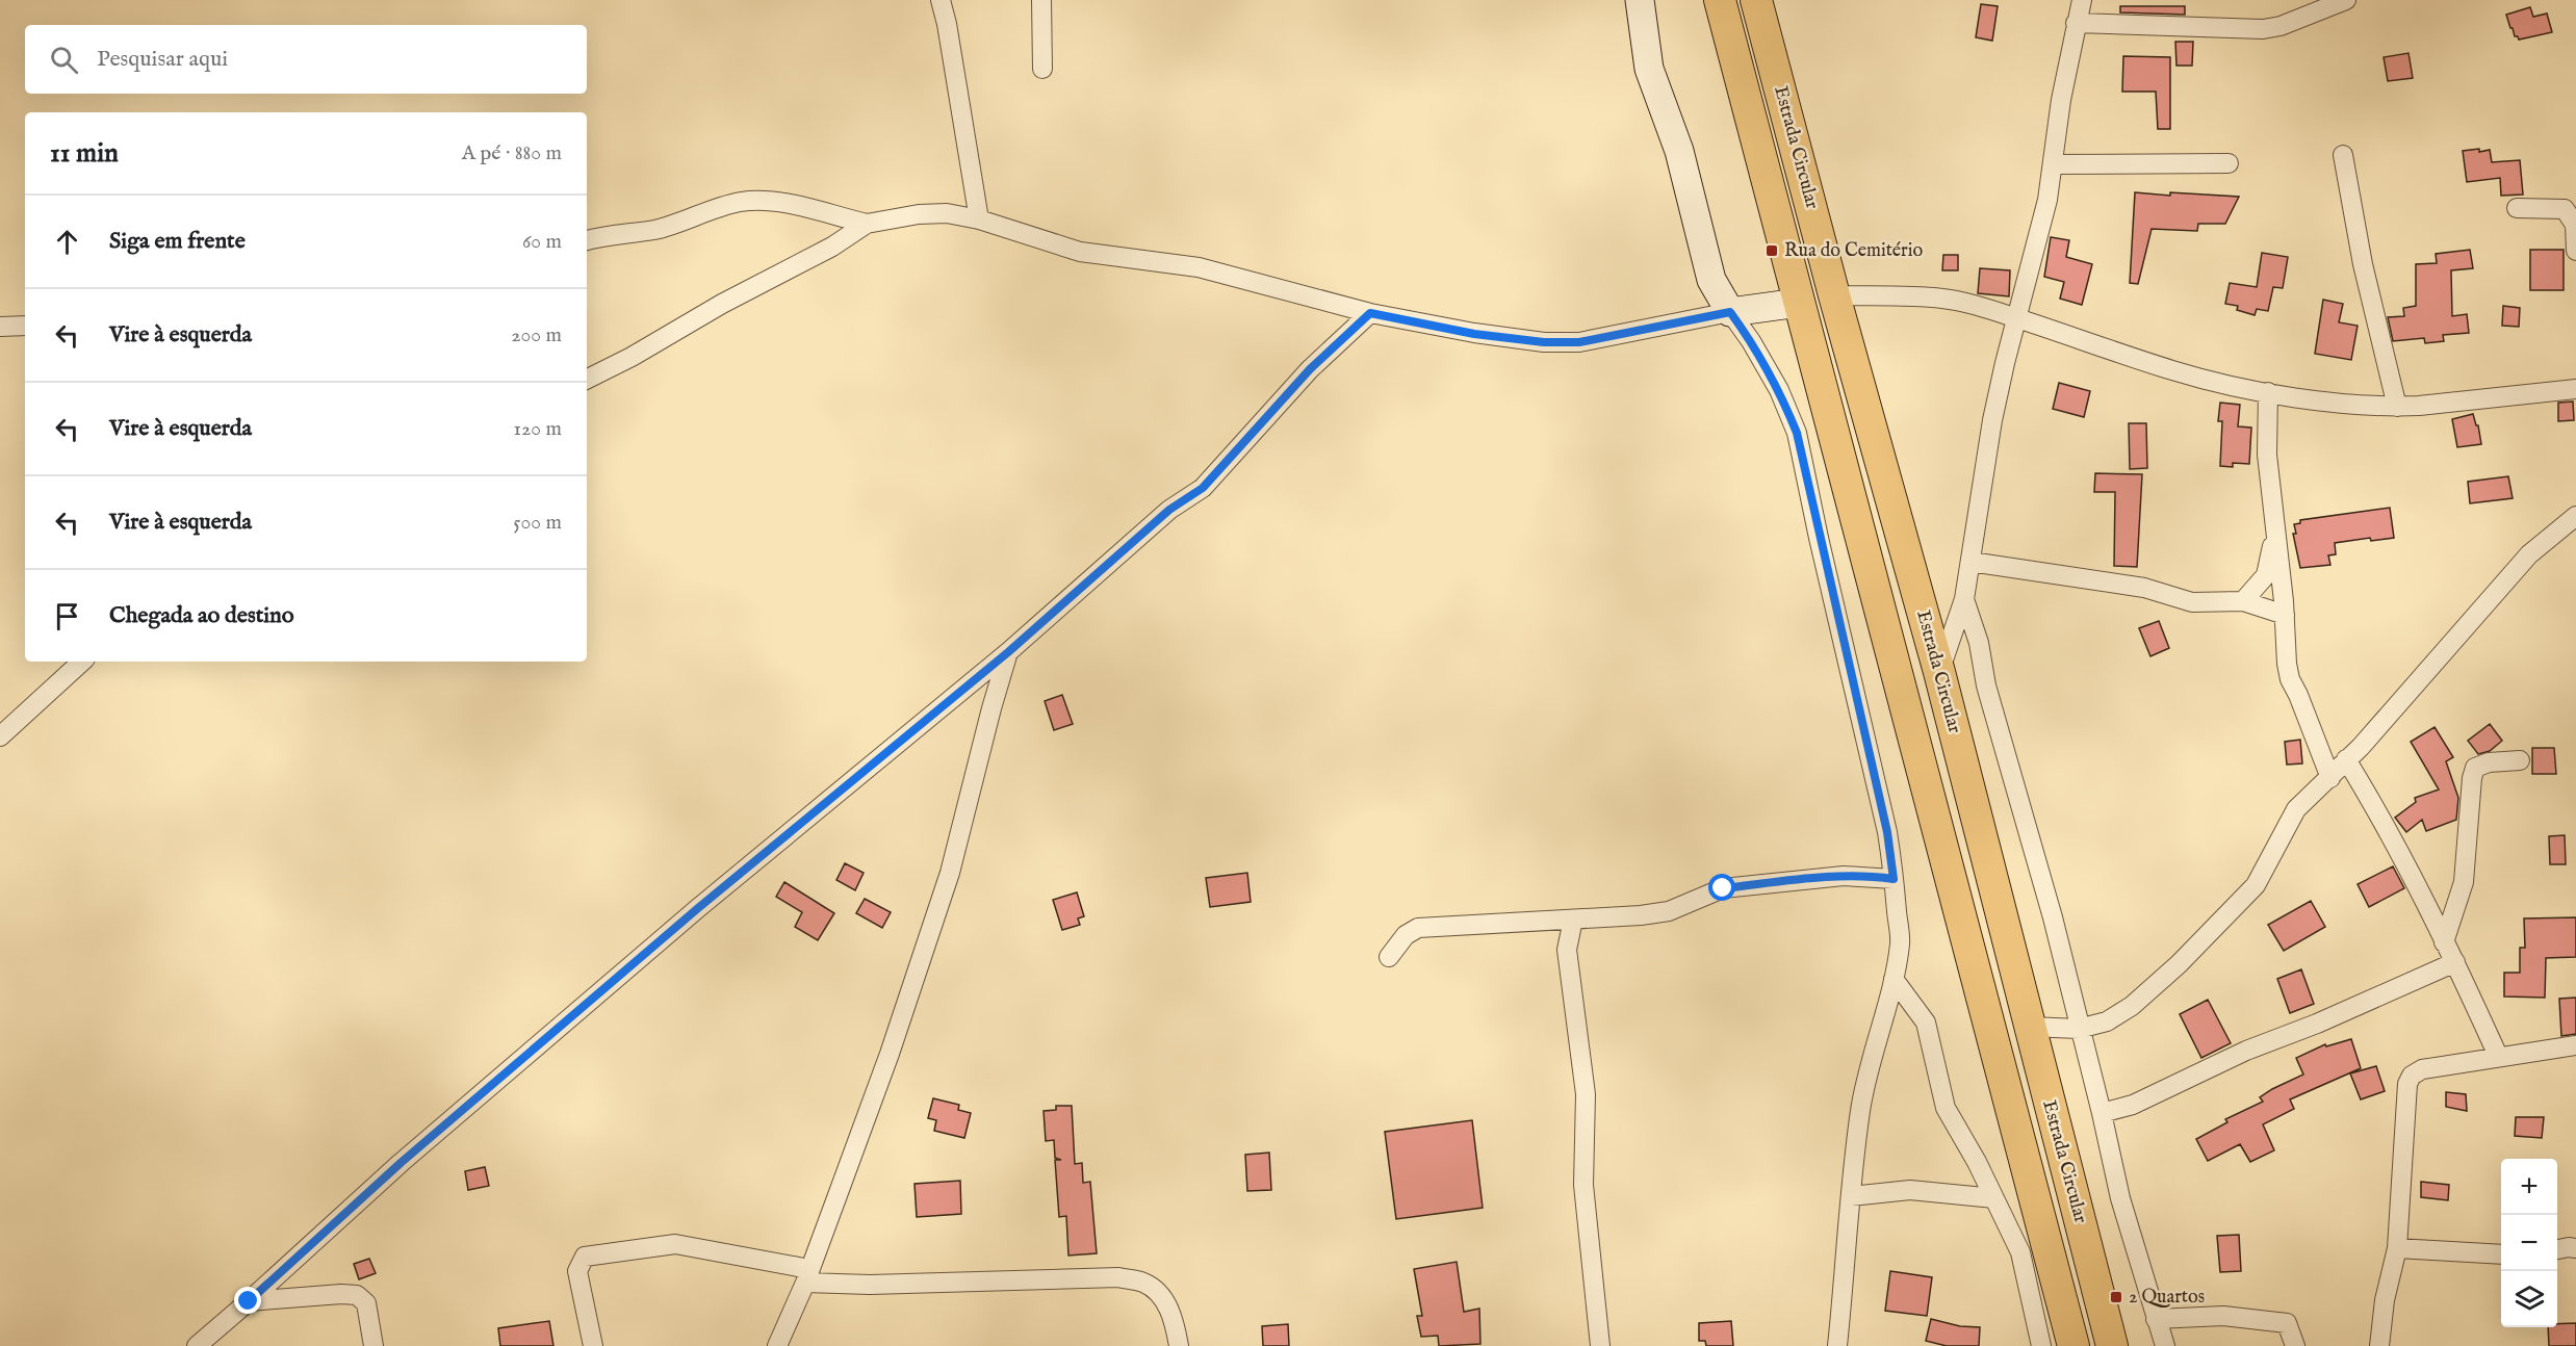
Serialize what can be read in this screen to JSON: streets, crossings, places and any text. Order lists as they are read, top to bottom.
{
  "streets": {
    "main road": ["Estrada Circular"]
  },
  "places": {
    "transit": ["Rua do Cemitério", "2 Quartos"]
  },
  "page": {
    "search": "Pesquisar aqui",
    "heading": ["11 min", "A pé · 880 m"],
    "list": [
      ["Siga em frente", "60 m"],
      ["Vire à esquerda", "200 m"],
      ["Vire à esquerda", "120 m"],
      ["Vire à esquerda", "500 m"],
      "Chegada ao destino"
    ],
    "map_buttons": ["+", "−"]
  }
}
